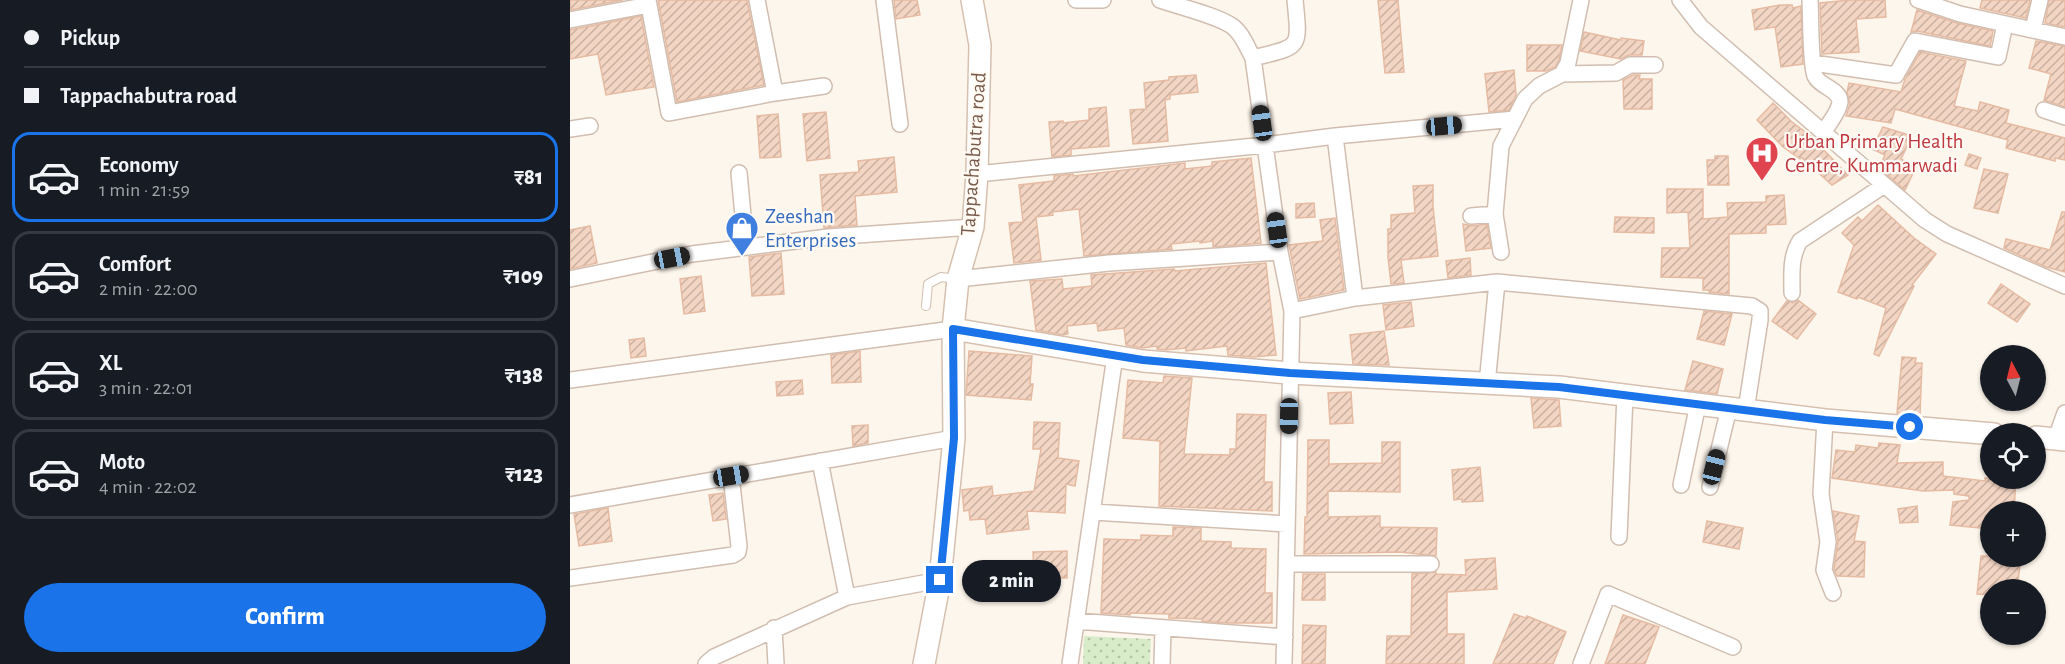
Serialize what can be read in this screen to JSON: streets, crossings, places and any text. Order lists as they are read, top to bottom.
{
  "streets": {
    "street": ["Tappachabutra road"]
  },
  "places": {
    "hospital": ["Urban Primary Health Centre, Kummarwadi"],
    "shop": ["Zeeshan Enterprises"]
  },
  "north": "top",
  "page": {
    "banner": ["Pickup", "Tappachabutra road"],
    "list": [
      {
        "name": "Economy",
        "note": "1 min · 21:59",
        "value": "₹81"
      },
      {
        "name": "Comfort",
        "note": "2 min · 22:00",
        "value": "₹109"
      },
      {
        "name": "XL",
        "note": "3 min · 22:01",
        "value": "₹138"
      },
      {
        "name": "Moto",
        "note": "4 min · 22:02",
        "value": "₹123"
      }
    ],
    "map_buttons": ["+", "−"],
    "bubble": "2 min",
    "buttons": "Confirm"
  }
}
